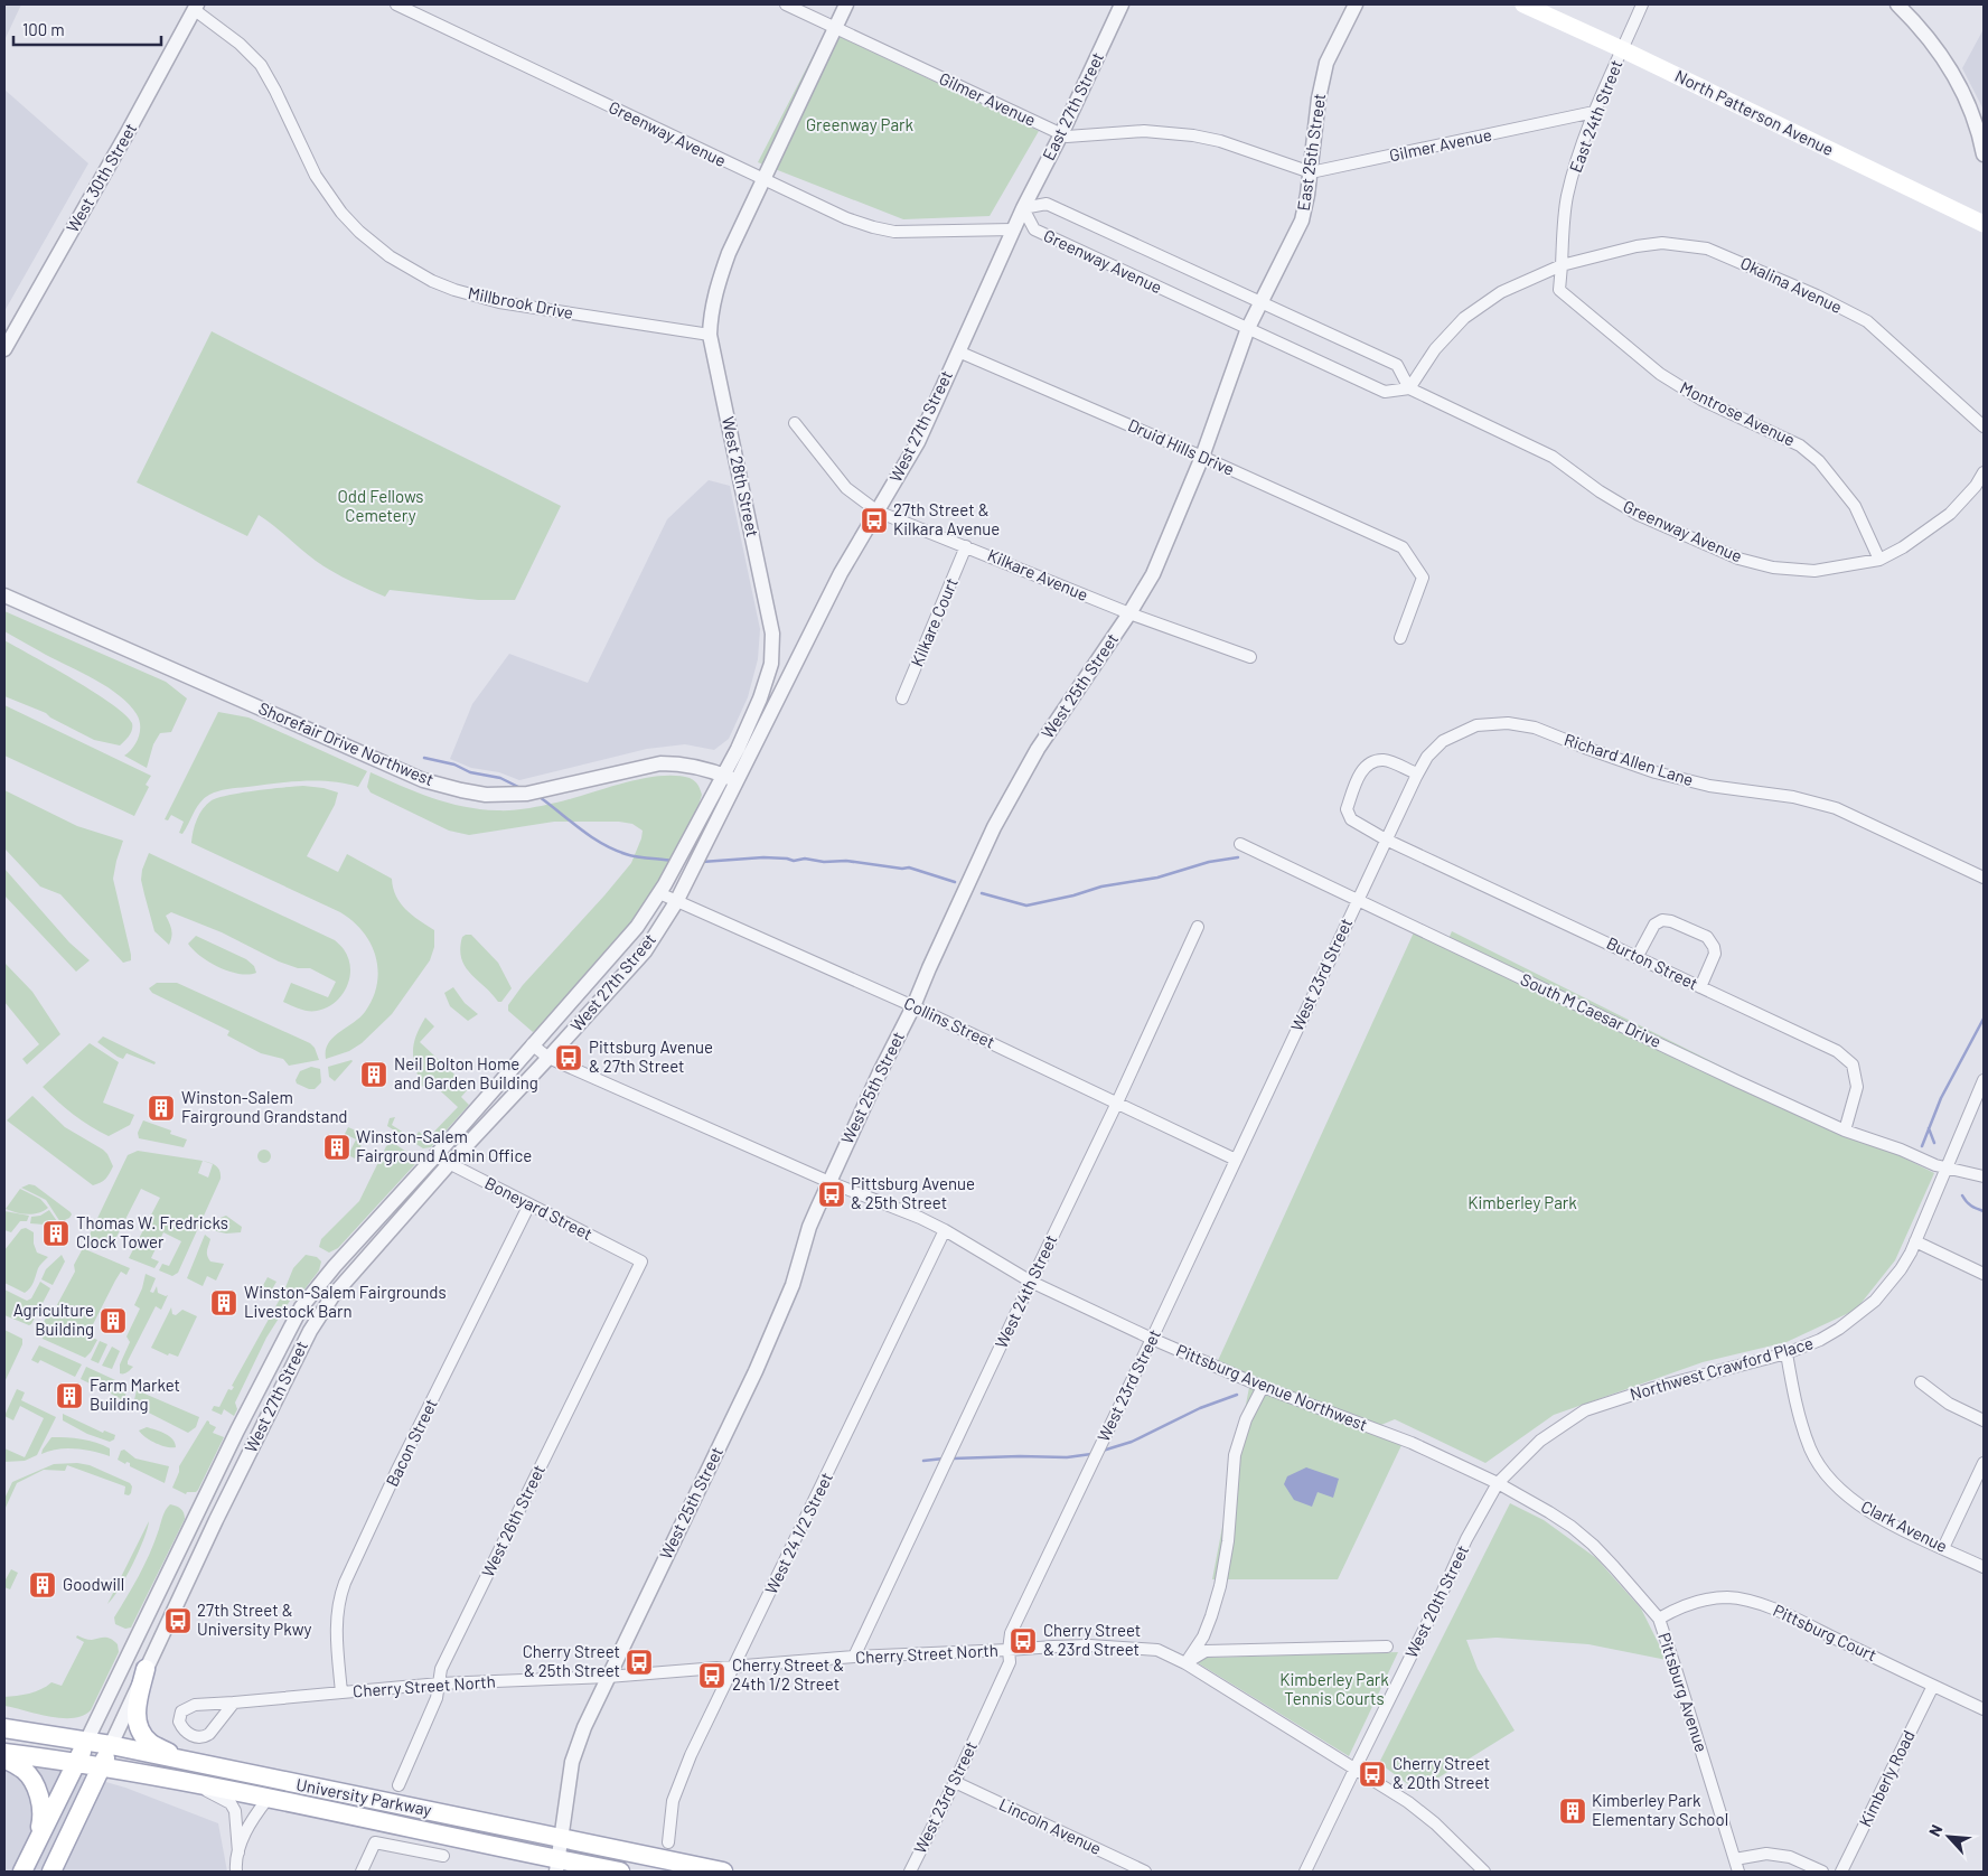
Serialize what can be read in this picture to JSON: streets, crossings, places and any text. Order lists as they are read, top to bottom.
{
  "streets": {
    "main road": ["North Patterson Avenue", "West 27th Street", "University Parkway"],
    "street": [
      "Gilmer Avenue",
      "East 27th Street",
      "East 24th Street",
      "Greenway Avenue",
      "East 25th Street",
      "West 30th Street",
      "Okalina Avenue",
      "Millbrook Drive",
      "Montrose Avenue",
      "Druid Hills Drive",
      "West 28th Street",
      "Kilkare Avenue",
      "Kilkare Court",
      "West 25th Street",
      "Shorefair Drive Northwest",
      "Richard Allen Lane",
      "Burton Street",
      "West 23rd Street",
      "South M Caesar Drive",
      "Collins Street",
      "Boneyard Street",
      "West 24th Street",
      "Northwest Crawford Place",
      "Pittsburg Avenue Northwest",
      "Bacon Street",
      "West 26th Street",
      "Clark Avenue",
      "West 24 1/2 Street",
      "West 20th Street",
      "Pittsburg Court",
      "Cherry Street North",
      "Pittsburg Avenue",
      "Kimberly Road",
      "Lincoln Avenue"
    ]
  },
  "crossings": [
    ["Gilmer Avenue", "East 27th Street"],
    ["Gilmer Avenue", "East 24th Street"],
    ["Gilmer Avenue", "East 25th Street"],
    ["Gilmer Avenue", "West 28th Street"],
    ["East 27th Street", "Greenway Avenue"],
    ["East 27th Street", "West 27th Street"],
    ["North Patterson Avenue", "East 24th Street"],
    ["East 24th Street", "Okalina Avenue"],
    ["East 24th Street", "Montrose Avenue"],
    ["Greenway Avenue", "East 25th Street"],
    ["Greenway Avenue", "Montrose Avenue"],
    ["Greenway Avenue", "West 27th Street"],
    ["Greenway Avenue", "West 28th Street"],
    ["Greenway Avenue", "West 25th Street"],
    ["East 25th Street", "West 25th Street"],
    ["West 30th Street", "Millbrook Drive"],
    ["Okalina Avenue", "Montrose Avenue"],
    ["Millbrook Drive", "West 28th Street"],
    ["West 27th Street", "Druid Hills Drive"],
    ["West 27th Street", "West 28th Street"],
    ["West 27th Street", "Kilkare Avenue"],
    ["West 27th Street", "Shorefair Drive Northwest"],
    ["West 27th Street", "Collins Street"],
    ["West 27th Street", "Boneyard Street"],
    ["West 27th Street", "Pittsburg Avenue Northwest"],
    ["West 27th Street", "University Parkway"],
    ["Druid Hills Drive", "West 25th Street"],
    ["West 28th Street", "Shorefair Drive Northwest"],
    ["Kilkare Avenue", "Kilkare Court"],
    ["Kilkare Avenue", "West 25th Street"],
    ["West 25th Street", "Collins Street"],
    ["West 25th Street", "Pittsburg Avenue Northwest"],
    ["West 25th Street", "Cherry Street North"],
    ["West 25th Street", "University Parkway"],
    ["Richard Allen Lane", "Burton Street"],
    ["Richard Allen Lane", "West 23rd Street"],
    ["Richard Allen Lane", "South M Caesar Drive"],
    ["Burton Street", "South M Caesar Drive"],
    ["West 23rd Street", "South M Caesar Drive"],
    ["West 23rd Street", "Collins Street"],
    ["West 23rd Street", "Pittsburg Avenue Northwest"],
    ["West 23rd Street", "Cherry Street North"],
    ["West 23rd Street", "Lincoln Avenue"],
    ["South M Caesar Drive", "Northwest Crawford Place"],
    ["Collins Street", "West 24th Street"],
    ["Boneyard Street", "Bacon Street"],
    ["Boneyard Street", "West 26th Street"],
    ["West 24th Street", "Pittsburg Avenue Northwest"],
    ["West 24th Street", "Cherry Street North"],
    ["Northwest Crawford Place", "Pittsburg Avenue Northwest"],
    ["Northwest Crawford Place", "Clark Avenue"],
    ["Northwest Crawford Place", "West 20th Street"],
    ["Northwest Crawford Place", "Pittsburg Avenue"],
    ["Pittsburg Avenue Northwest", "West 24 1/2 Street"],
    ["Pittsburg Avenue Northwest", "West 20th Street"],
    ["Pittsburg Avenue Northwest", "Pittsburg Avenue"],
    ["Bacon Street", "Cherry Street North"],
    ["West 26th Street", "Cherry Street North"],
    ["West 24 1/2 Street", "Cherry Street North"],
    ["West 20th Street", "Cherry Street North"],
    ["West 20th Street", "Pittsburg Avenue"],
    ["Pittsburg Court", "Pittsburg Avenue"],
    ["Pittsburg Court", "Kimberly Road"]
  ],
  "parks": [
    "Greenway Park",
    "Odd Fellows Cemetery",
    "Kimberley Park",
    "Kimberley Park Tennis Courts"
  ],
  "places": {
    "bus stop": [
      "27th Street & Kilkara Avenue",
      "Pittsburg Avenue & 27th Street",
      "Pittsburg Avenue & 25th Street",
      "27th Street & University Pkwy",
      "Cherry Street & 23rd Street",
      "Cherry Street & 25th Street",
      "Cherry Street & 24th 1/2 Street",
      "Cherry Street & 20th Street"
    ],
    "building": [
      "Neil Bolton Home and Garden Building",
      "Winston-Salem Fairground Grandstand",
      "Winston-Salem Fairground Admin Office",
      "Thomas W. Fredricks Clock Tower",
      "Winston-Salem Fairgrounds Livestock Barn",
      "Agriculture Building",
      "Farm Market Building",
      "Goodwill",
      "Kimberley Park Elementary School"
    ]
  },
  "scale_bar": "100 m",
  "north": "top left"
}
